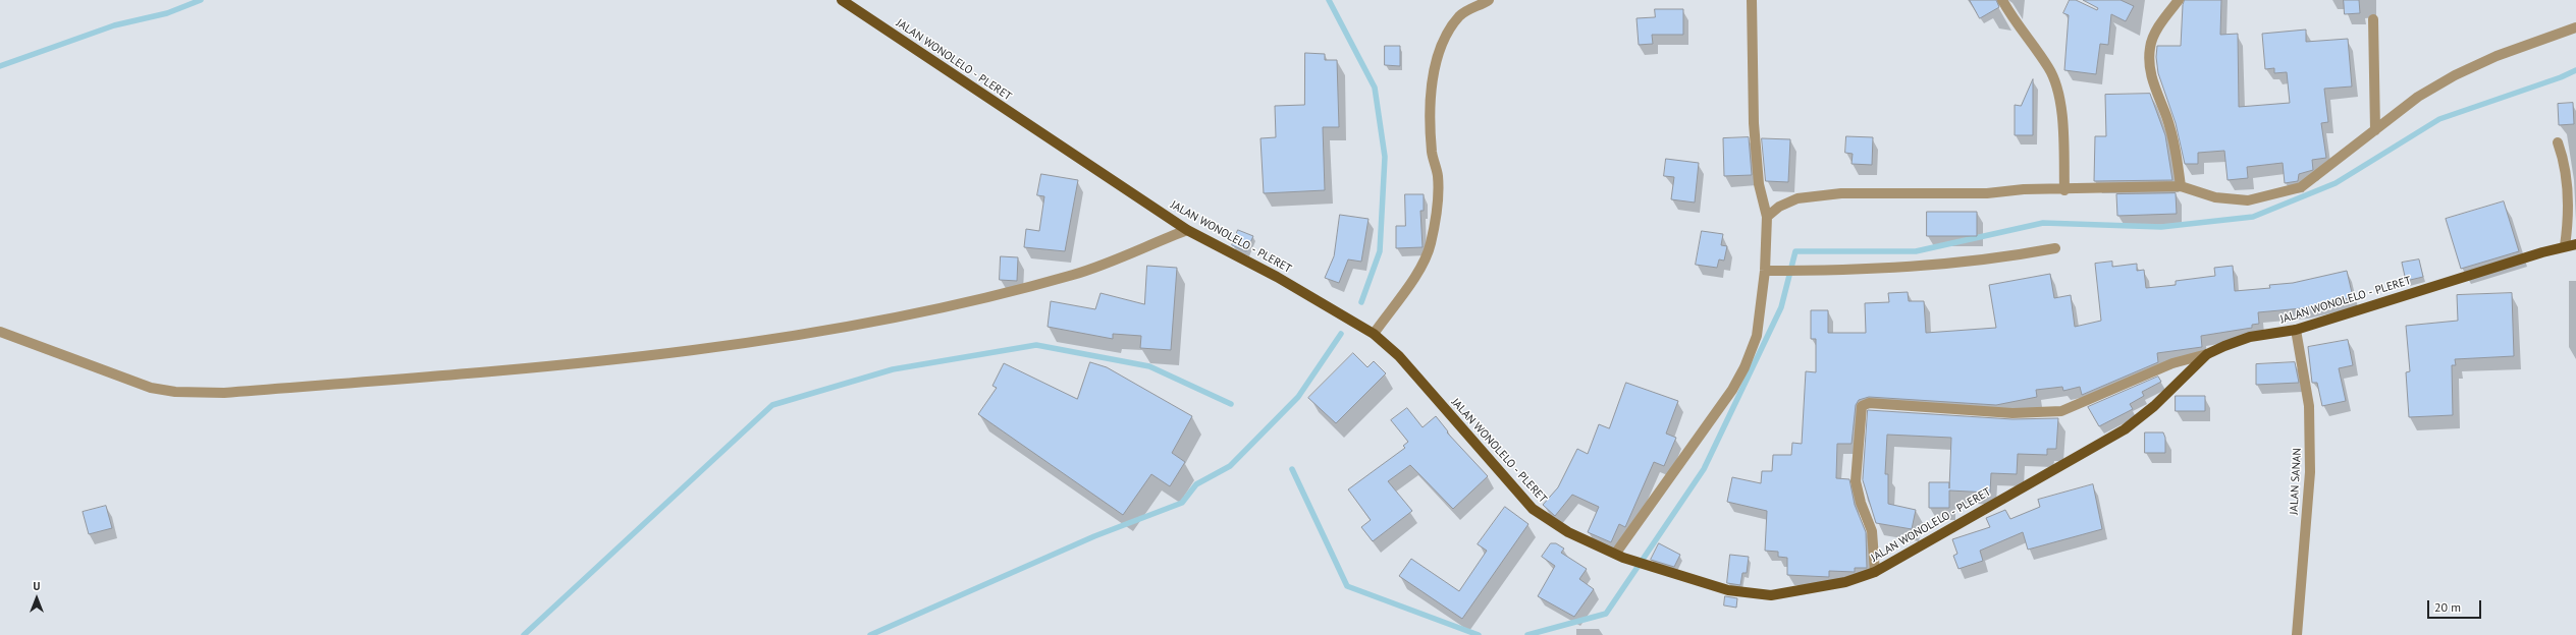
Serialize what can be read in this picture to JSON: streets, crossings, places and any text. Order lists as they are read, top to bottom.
{
  "streets": {
    "main road": ["JALAN WONOLELO - PLERET"],
    "street": ["JALAN SANAN"]
  },
  "crossings": [
    ["JALAN WONOLELO - PLERET", "JALAN SANAN"]
  ],
  "scale_bar": "20 m",
  "north": "top"
}
